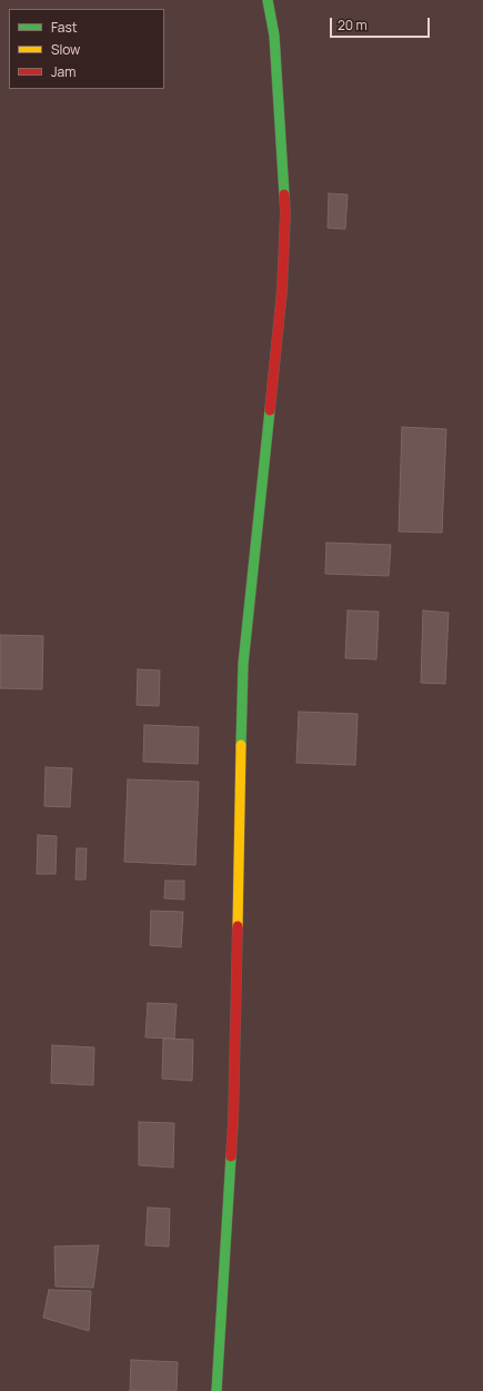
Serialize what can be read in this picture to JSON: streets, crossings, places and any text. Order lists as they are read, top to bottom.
{
  "legend": ["Fast", "Slow", "Jam"],
  "scale_bar": "20 m"
}
